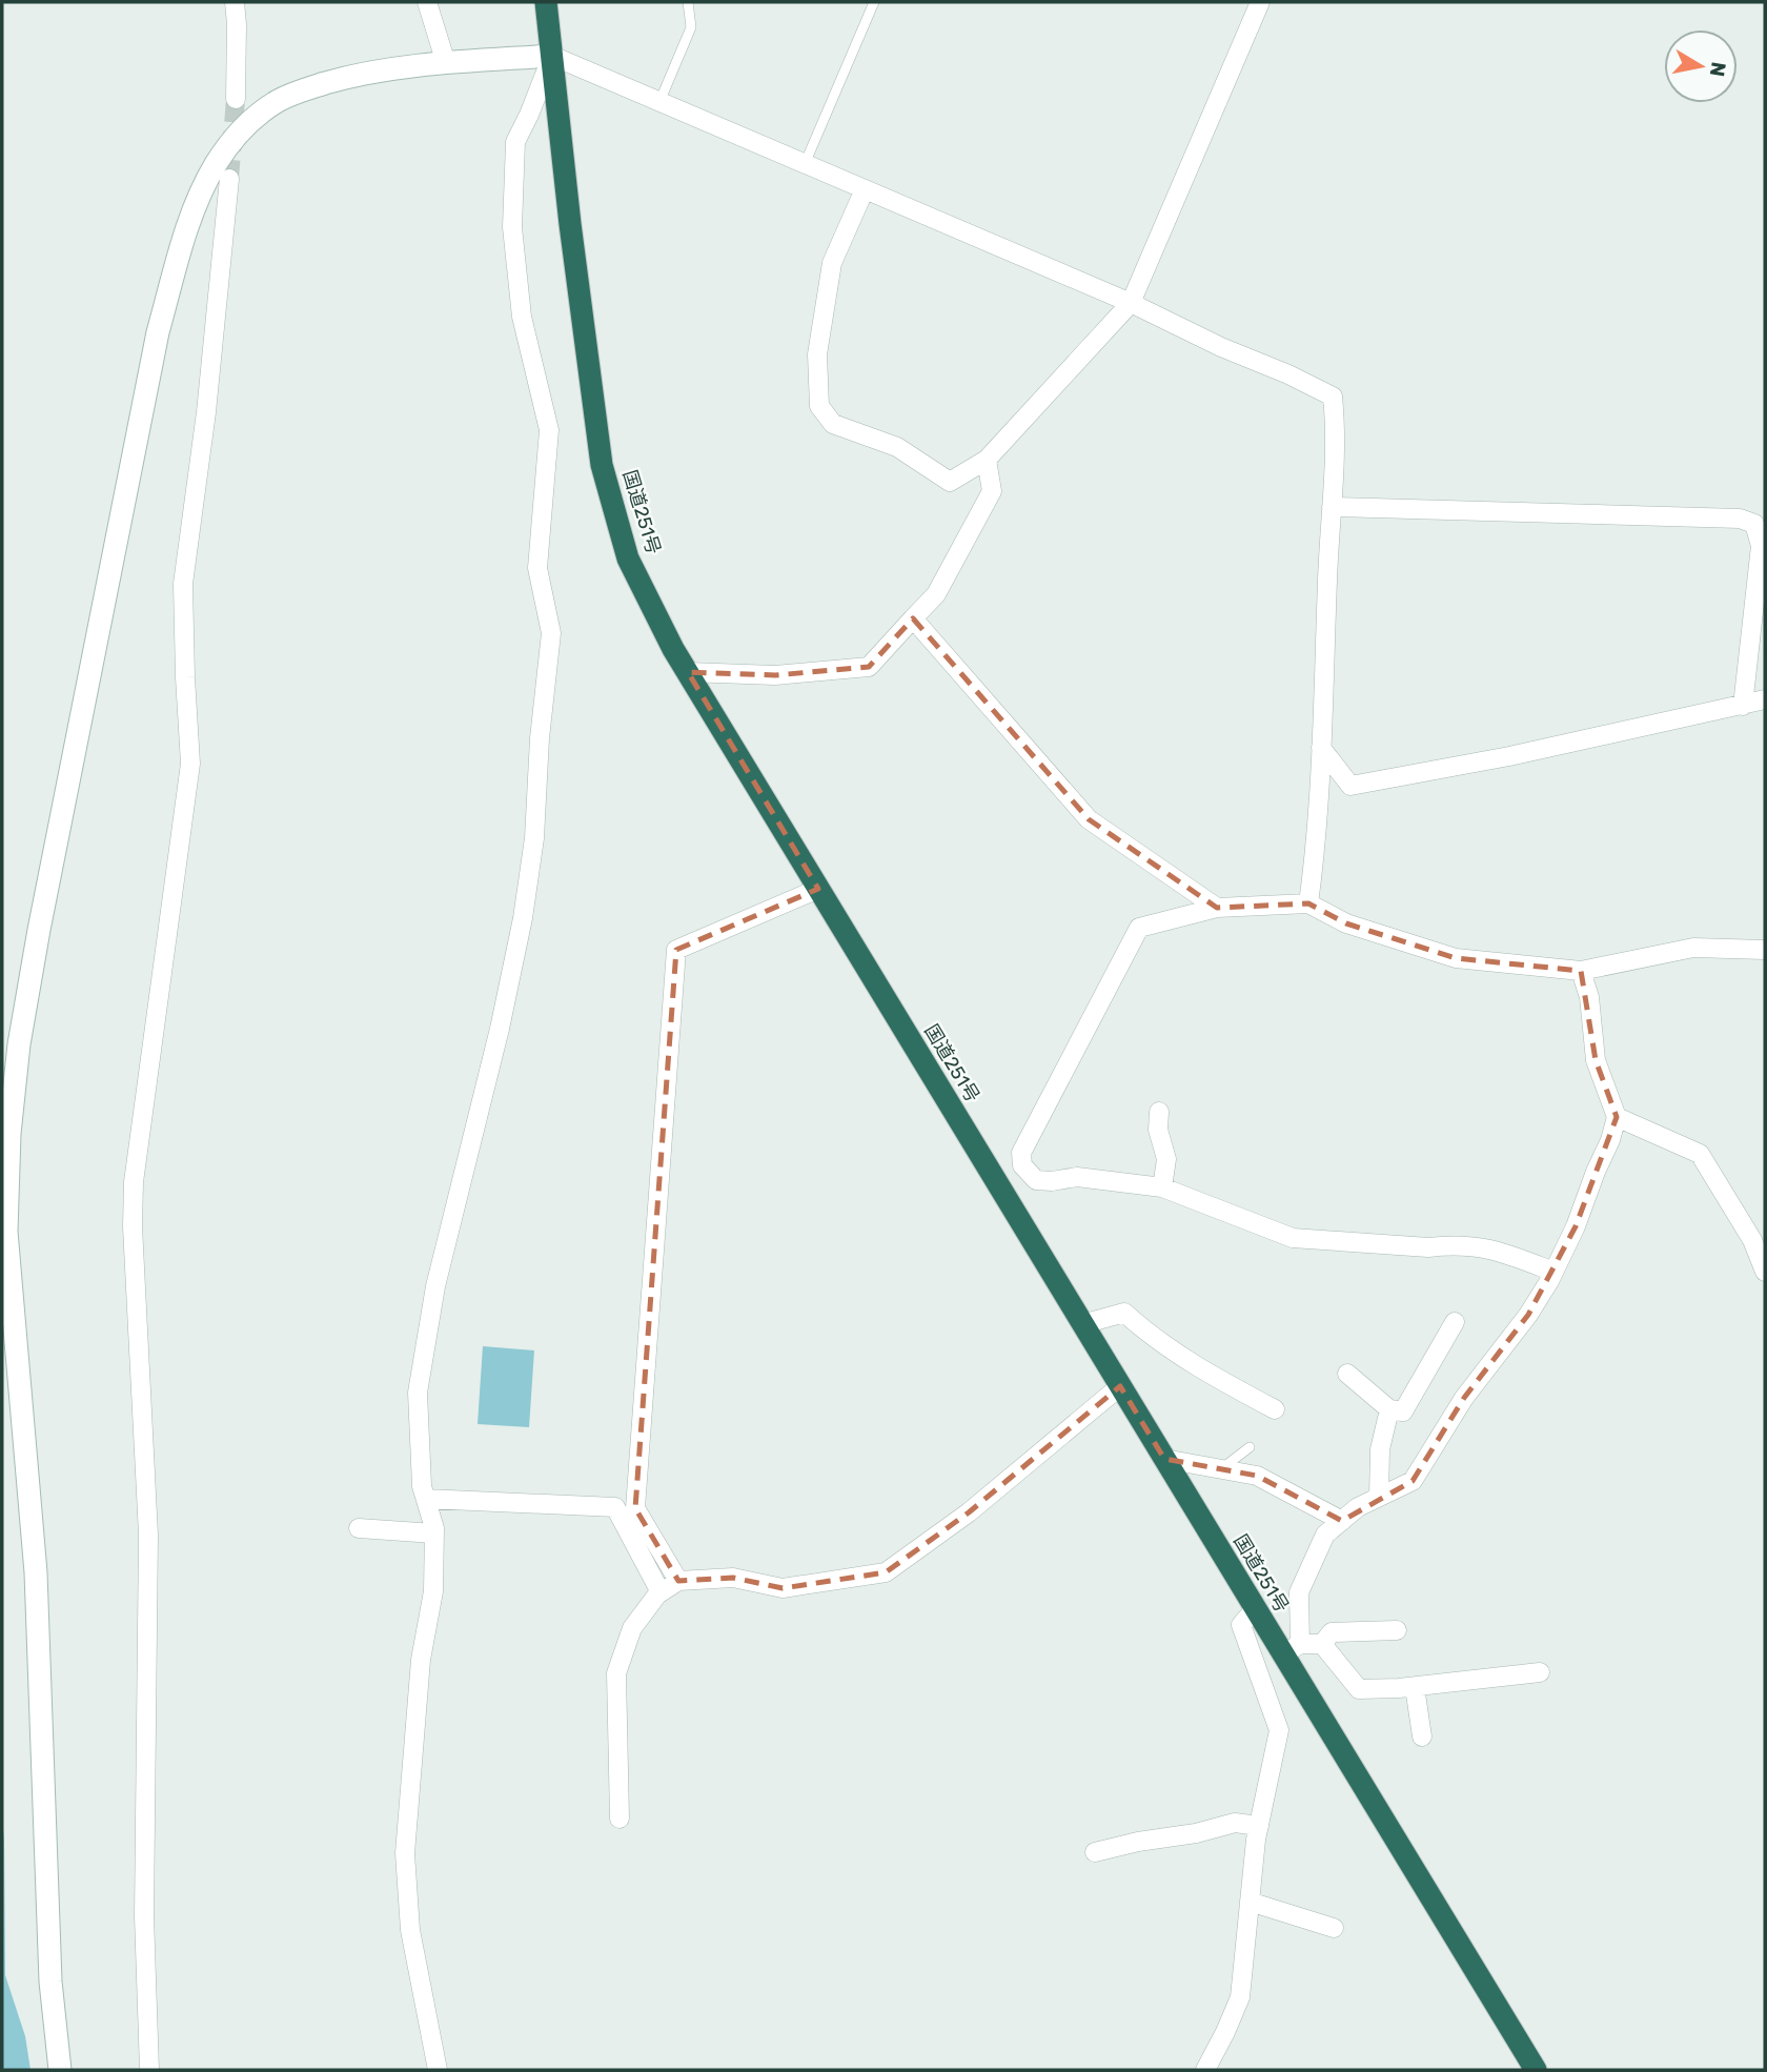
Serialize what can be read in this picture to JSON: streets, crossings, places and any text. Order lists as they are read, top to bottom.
{
  "streets": {
    "highway": ["国道251号"]
  },
  "north": "right"
}
